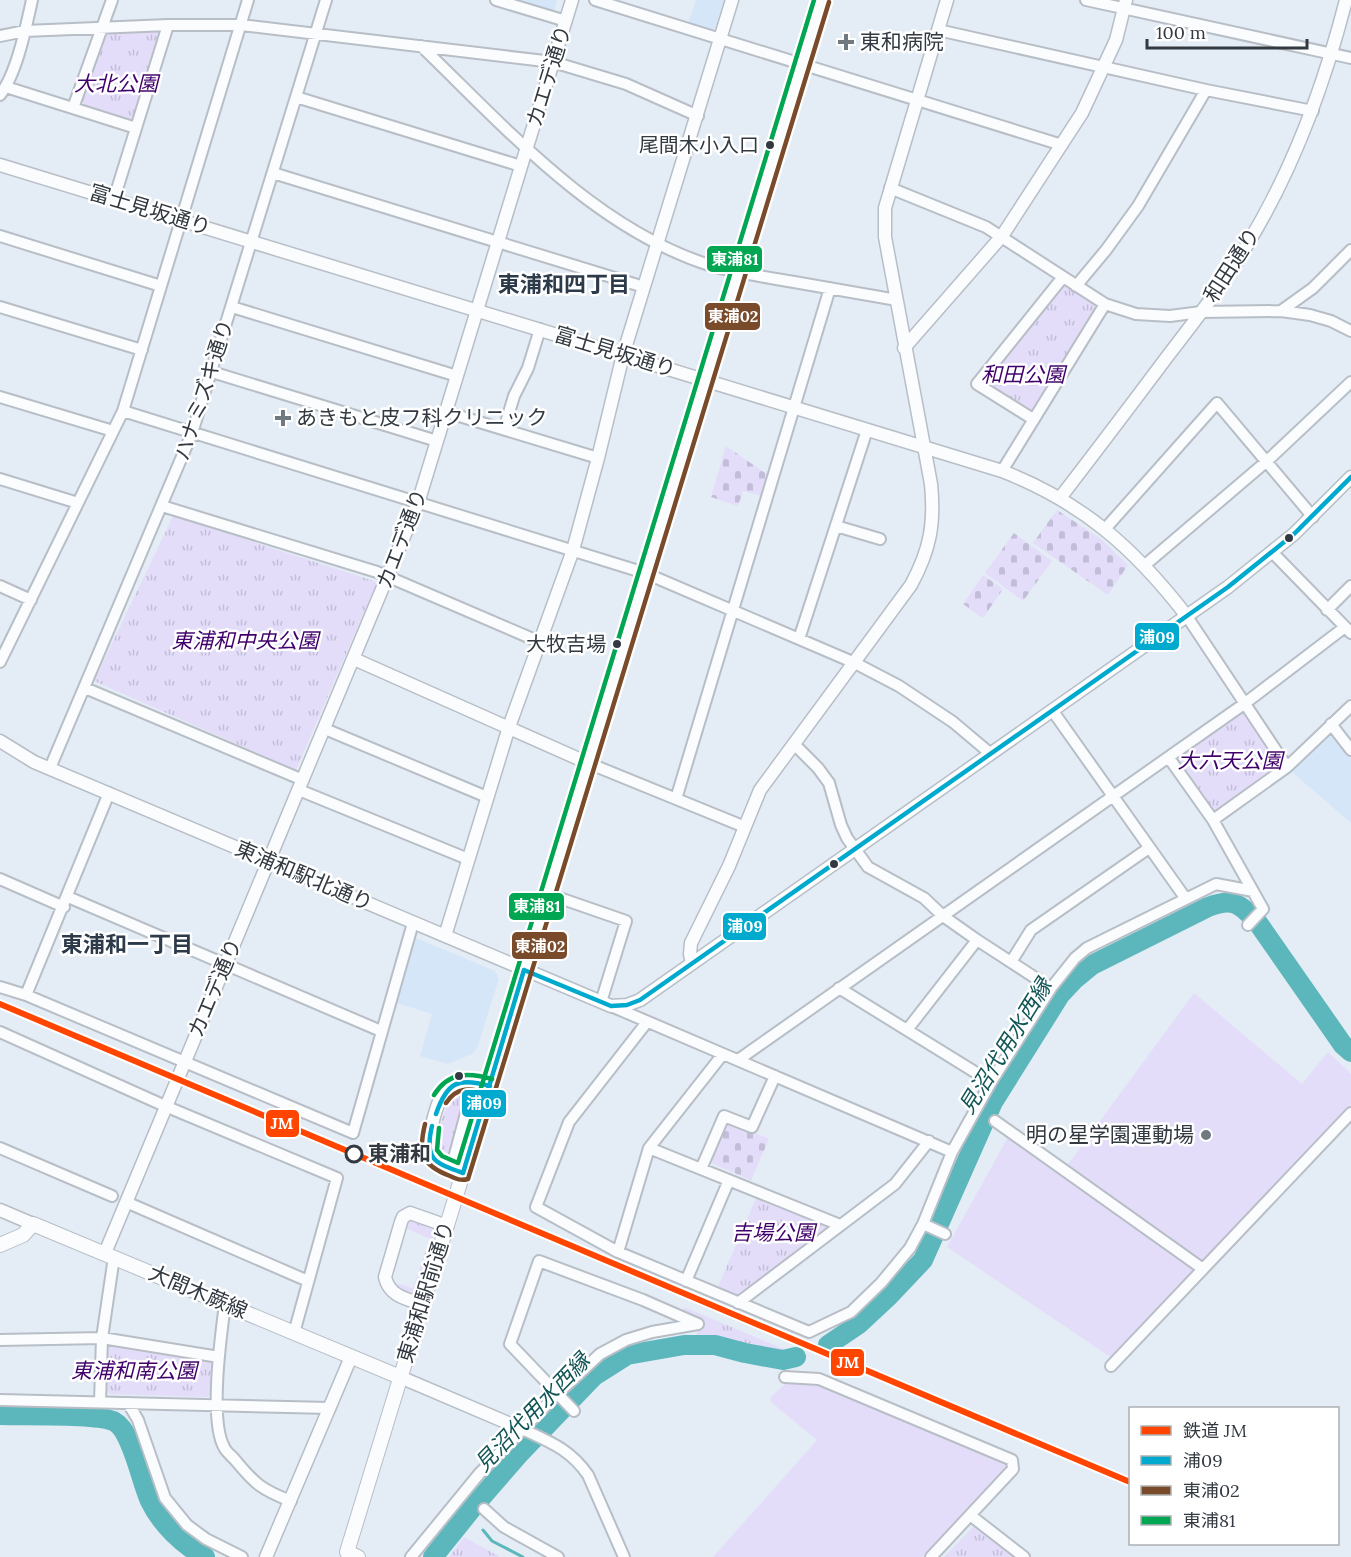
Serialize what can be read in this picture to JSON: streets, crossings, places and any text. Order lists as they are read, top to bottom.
{
  "streets": {
    "main road": ["大間木蕨線", "東浦和駅前通り"],
    "street": [
      "カエデ通り",
      "富士見坂通り",
      "和田通り",
      "ハナミズキ通り",
      "東浦和駅北通り"
    ]
  },
  "crossings": [
    ["カエデ通り", "富士見坂通り"],
    ["カエデ通り", "東浦和駅北通り"],
    ["富士見坂通り", "和田通り"],
    ["富士見坂通り", "ハナミズキ通り"],
    ["富士見坂通り", "東浦和駅前通り"],
    ["ハナミズキ通り", "東浦和駅北通り"],
    ["東浦和駅北通り", "東浦和駅前通り"],
    ["大間木蕨線", "東浦和駅前通り"]
  ],
  "districts": ["東浦和四丁目", "東浦和一丁目"],
  "water": ["見沼代用水西縁"],
  "parks": [
    "大北公園",
    "和田公園",
    "東浦和中央公園",
    "大六天公園",
    "吉場公園",
    "東浦和南公園"
  ],
  "places": {
    "health": ["東和病院", "あきもと皮フ科クリニック"],
    "other": [
      "尾間木小入口",
      "大牧吉場",
      "明の星学園運動場",
      "東浦和"
    ]
  },
  "lines": [
    "transit line 東浦81",
    "transit line 東浦02",
    "transit line 浦09",
    "rail line JM"
  ],
  "legend": [
    "鉄道 JM",
    "浦09",
    "東浦02",
    "東浦81"
  ],
  "scale_bar": "100 m"
}
